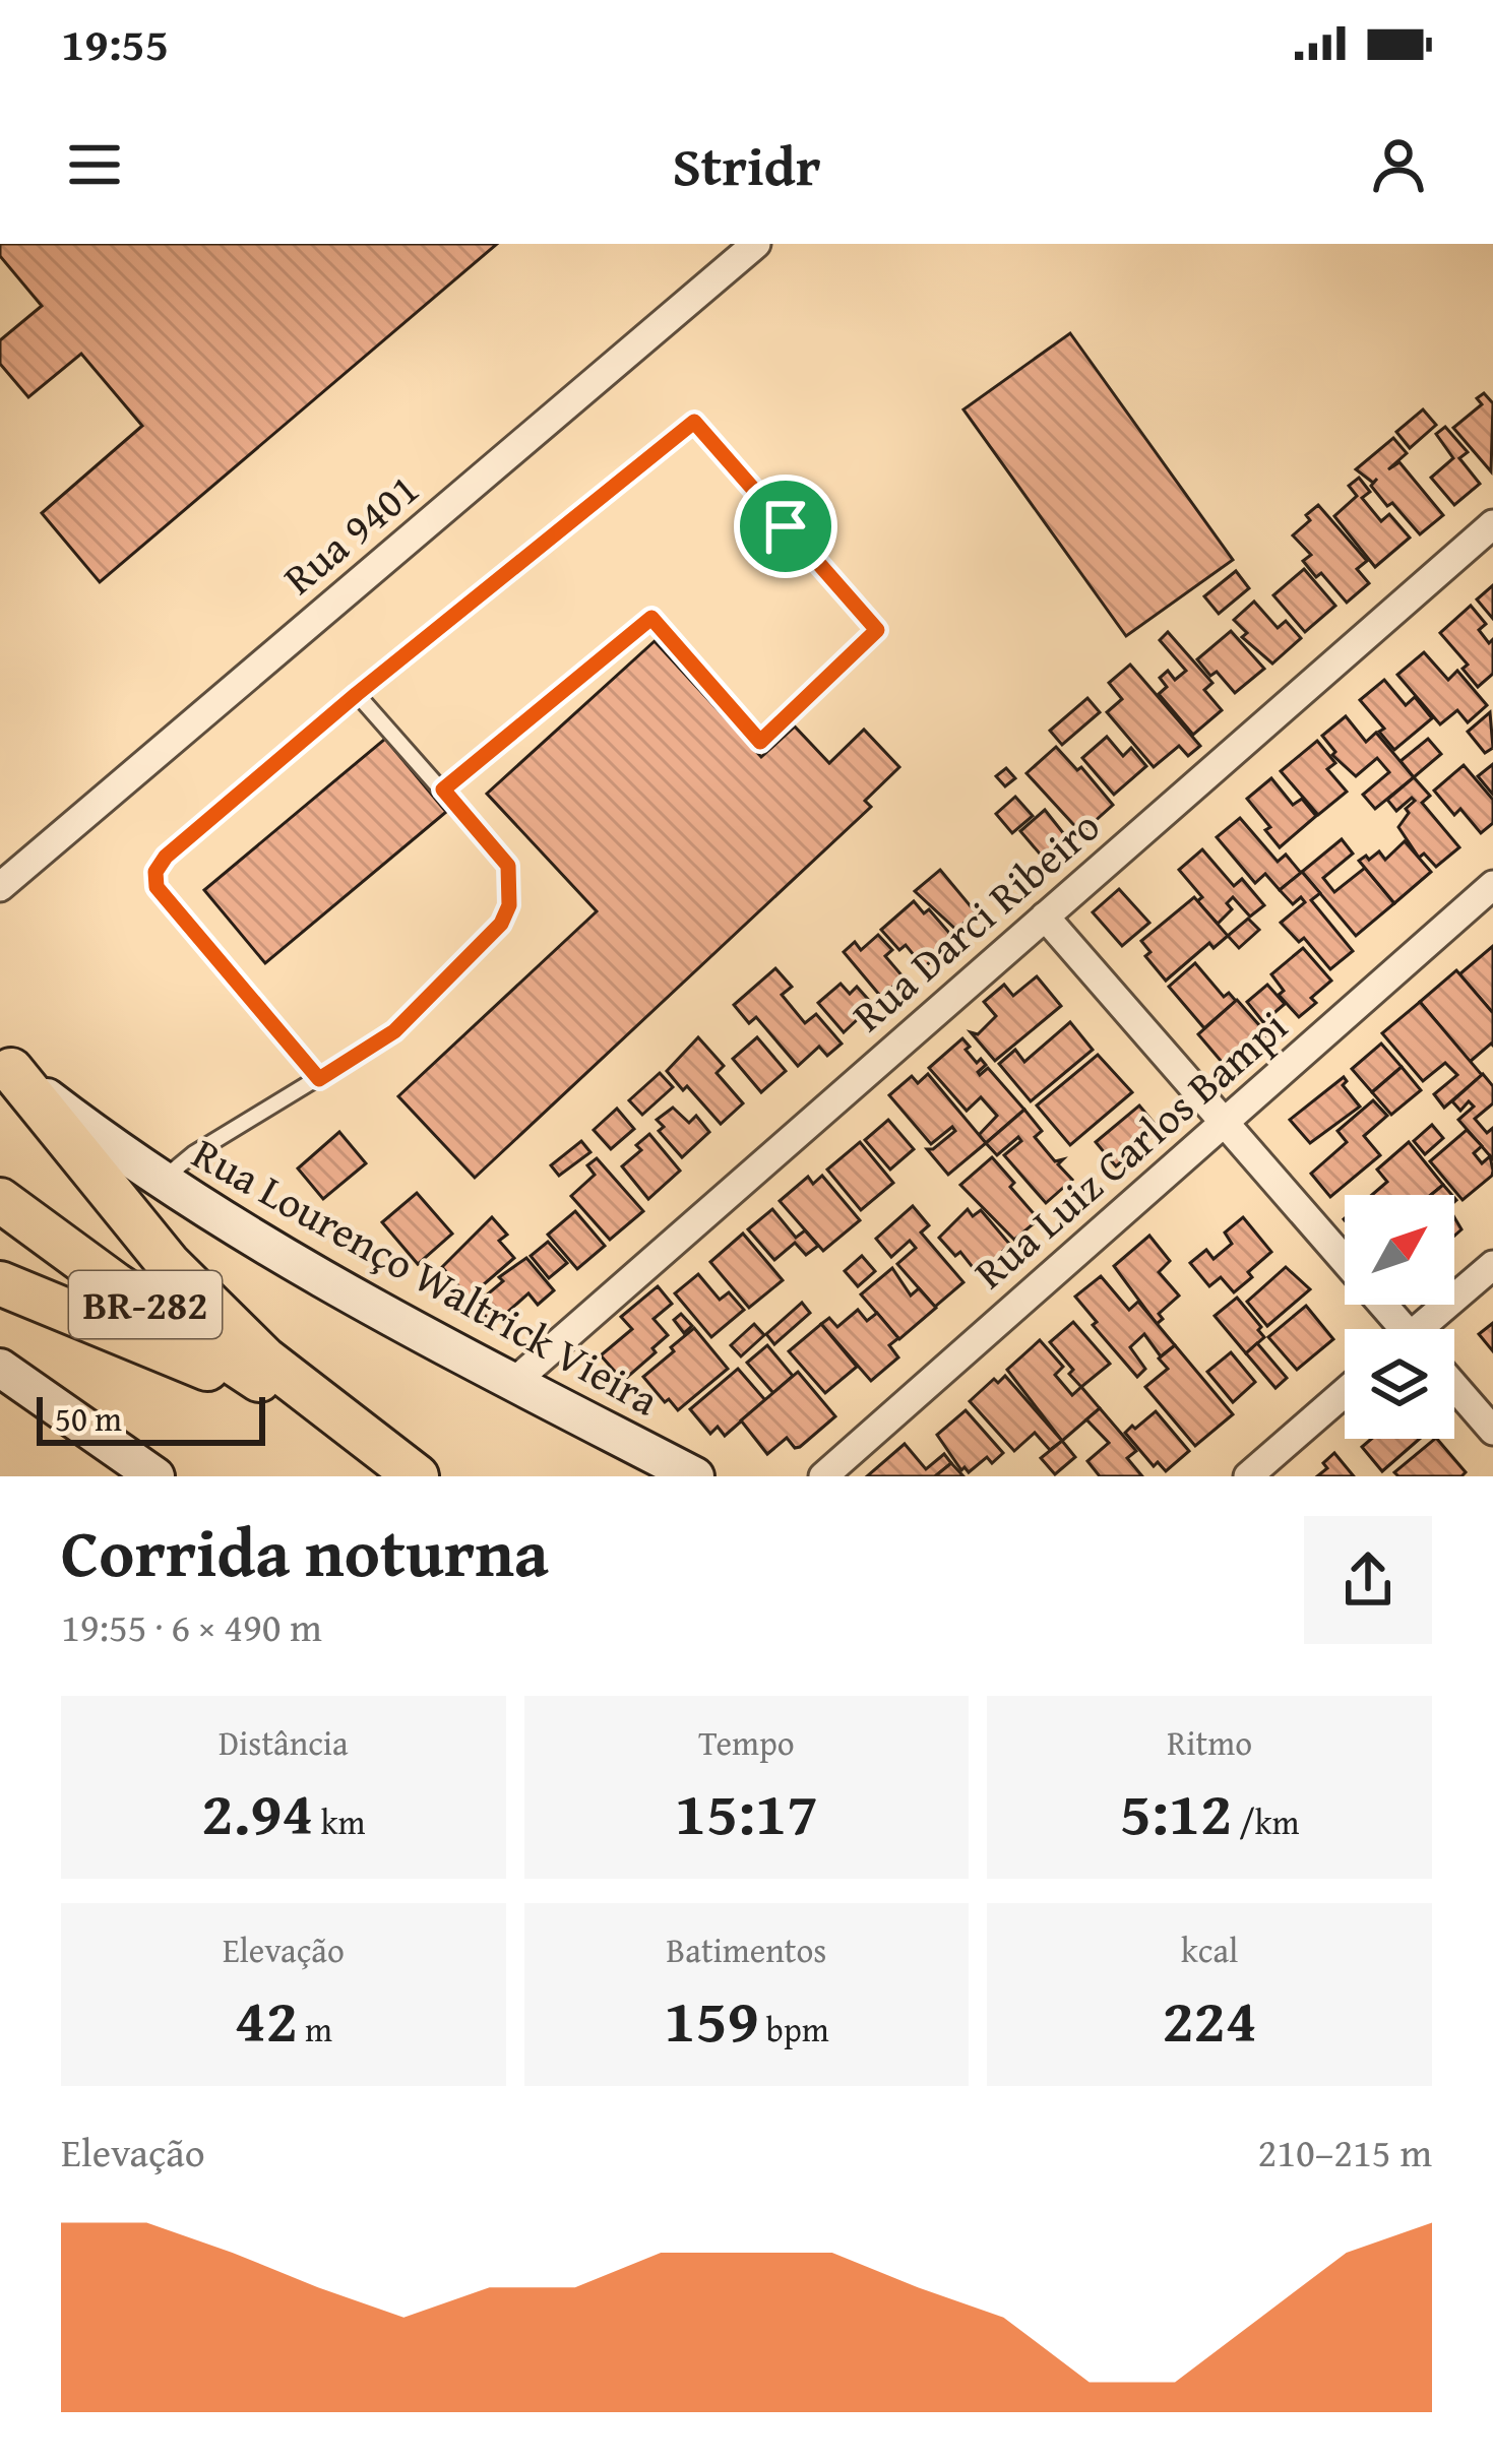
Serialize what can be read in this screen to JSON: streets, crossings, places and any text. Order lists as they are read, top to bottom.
{
  "streets": {
    "highway": ["BR-282"],
    "main road": ["Rua Lourenço Waltrick Vieira"],
    "street": ["Rua 9401", "Rua Darci Ribeiro", "Rua Luiz Carlos Bampi"]
  },
  "crossings": [
    ["Rua Darci Ribeiro", "Rua Lourenço Waltrick Vieira"]
  ],
  "scale_bar": "50 m",
  "north": "top right",
  "page": {
    "status": "19:55",
    "header": "Stridr",
    "scale": "50 m",
    "heading": ["Corrida noturna", "19:55 · 6 × 490 m"],
    "stats": [
      ["Distância", "2.94 km"],
      ["Tempo", "15:17"],
      ["Ritmo", "5:12 /km"],
      ["Elevação", "42 m"],
      ["Batimentos", "159 bpm"],
      ["kcal", "224"]
    ],
    "chart": ["Elevação", "210–215 m"]
  }
}
